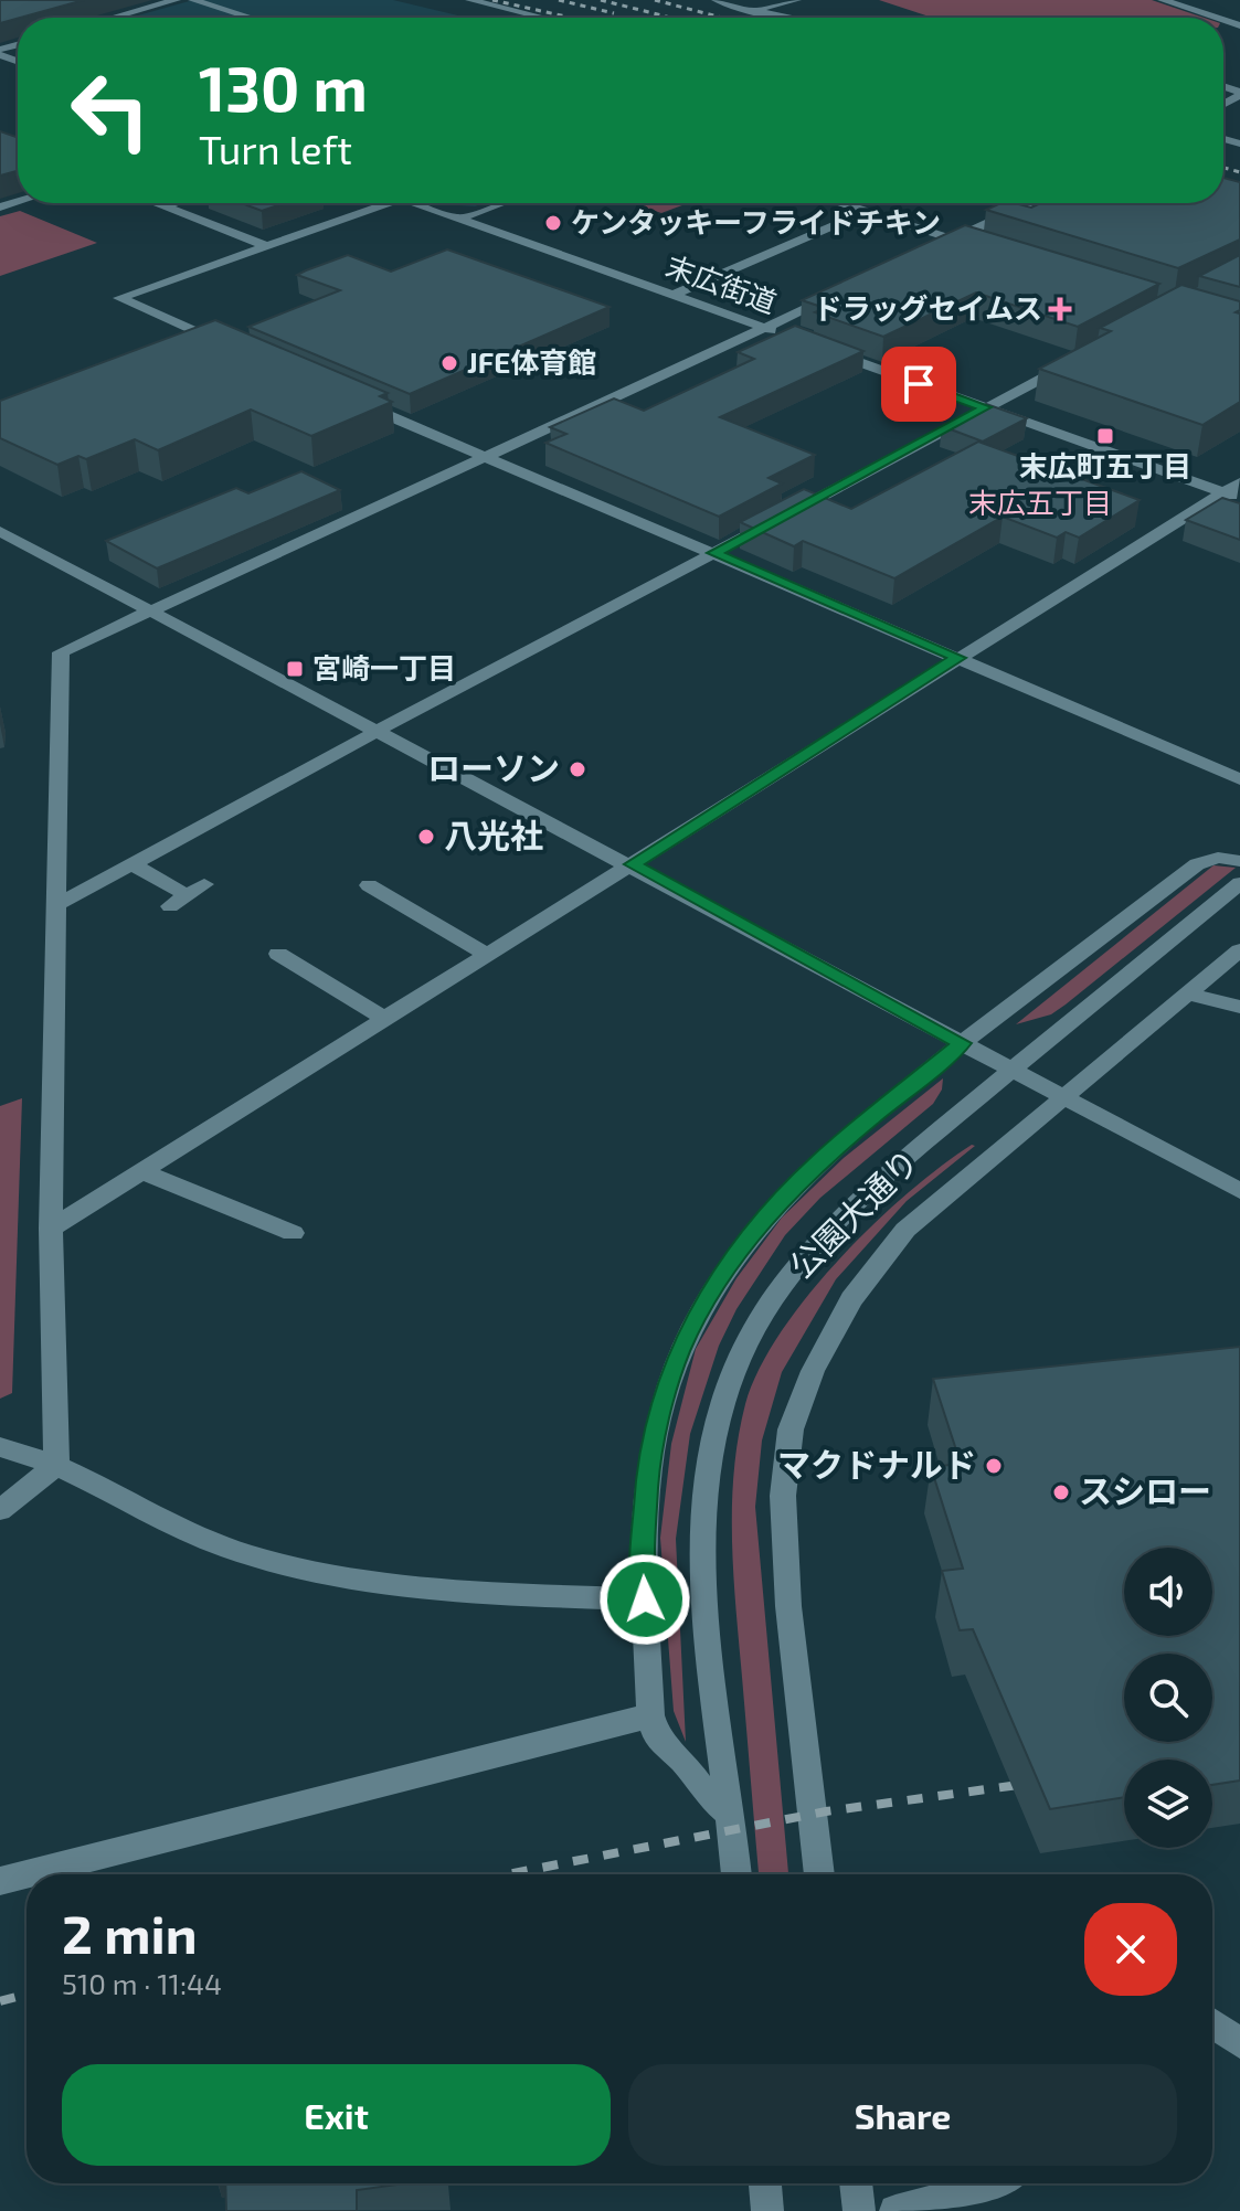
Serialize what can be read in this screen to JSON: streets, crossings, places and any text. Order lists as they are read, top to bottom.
{
  "streets": {
    "street": ["末広街道", "公園大通り"]
  },
  "districts": ["末広五丁目"],
  "places": {
    "other": [
      "ケンタッキーフライドチキン",
      "JFE体育館",
      "ローソン",
      "八光社",
      "マクドナルド",
      "スシロー"
    ],
    "health": ["ドラッグセイムス"],
    "transit": ["末広町五丁目", "宮崎一丁目"]
  },
  "page": {
    "turn": ["130 m", "Turn left"],
    "heading": ["2 min", "510 m · 11:44"],
    "buttons": ["Exit", "Share"]
  }
}
